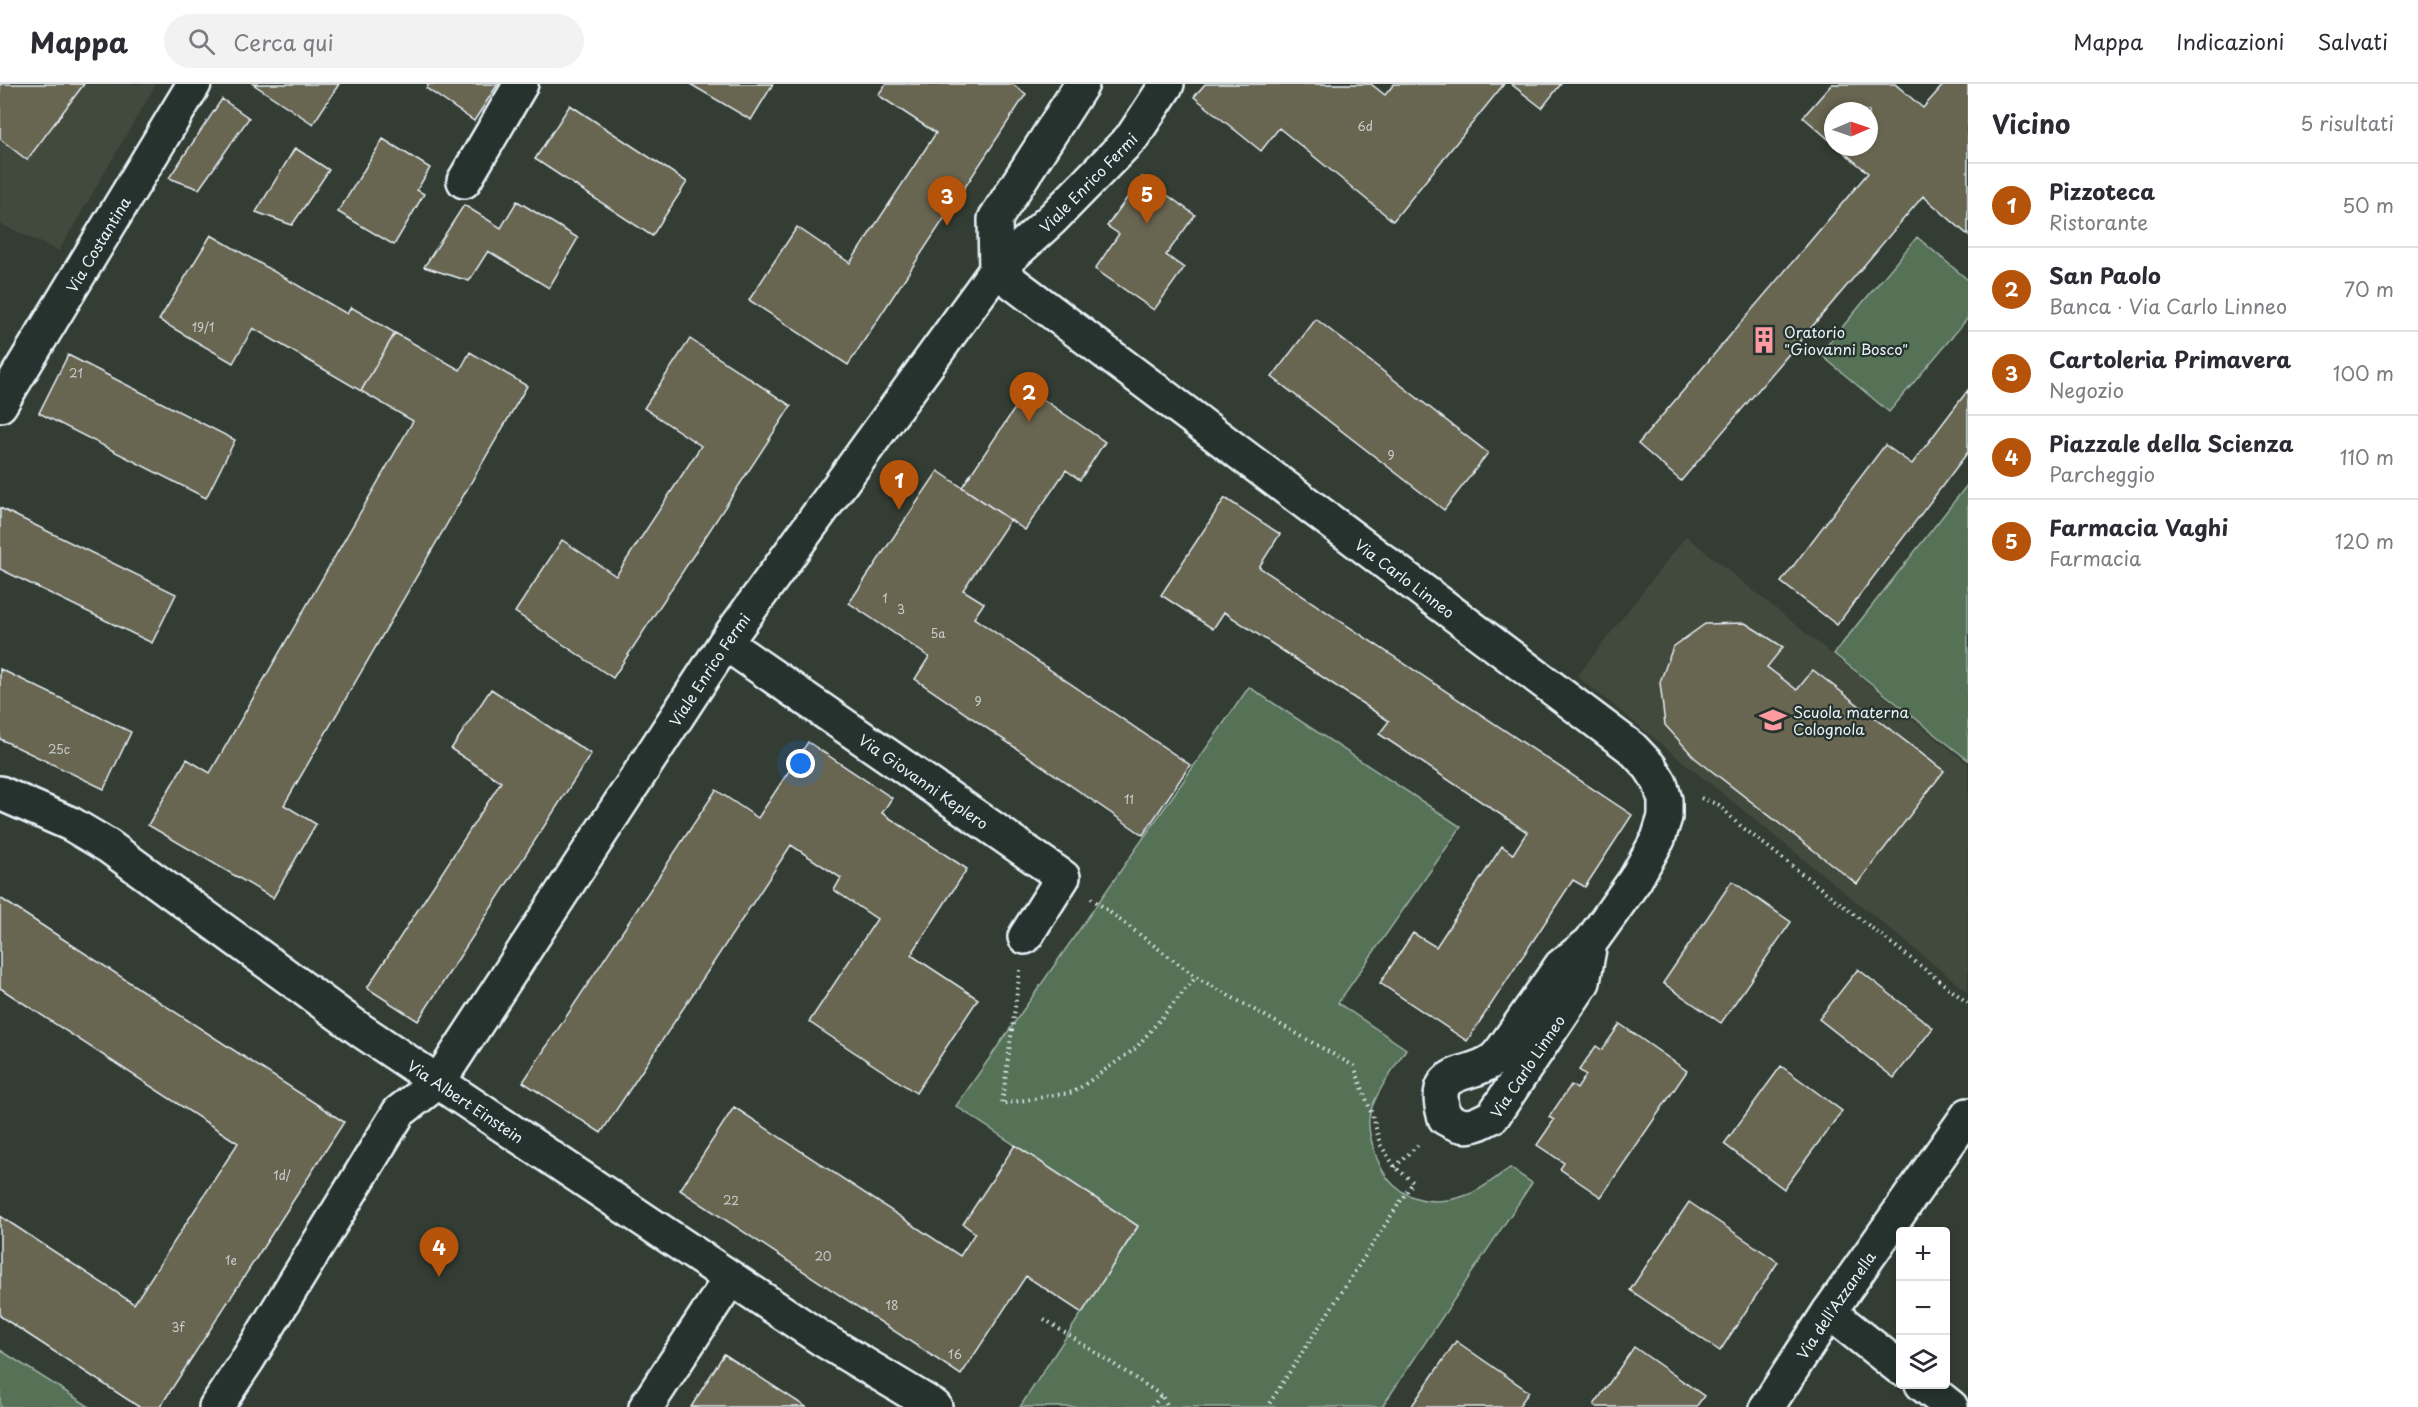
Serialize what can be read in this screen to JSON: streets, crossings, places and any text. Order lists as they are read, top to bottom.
{
  "streets": {
    "street": [
      "Viale Enrico Fermi",
      "Via Costantina",
      "Via Carlo Linneo",
      "Via Giovanni Keplero",
      "Via Albert Einstein",
      "Via dell'Azzanella"
    ]
  },
  "crossings": [
    ["Viale Enrico Fermi", "Via Carlo Linneo"],
    ["Viale Enrico Fermi", "Via Giovanni Keplero"],
    ["Viale Enrico Fermi", "Via Albert Einstein"]
  ],
  "places": {
    "building": ["Oratorio \"Giovanni Bosco\""],
    "school or university": ["Scuola materna Colognola"]
  },
  "house_numbers": [
    "6d",
    "19/1",
    "21",
    "9",
    "1",
    "3",
    "5a",
    "9",
    "25c",
    "11",
    "1d/",
    "22",
    "20",
    "1e",
    "18",
    "3f",
    "16"
  ],
  "north": "right",
  "page": {
    "header": "Mappa",
    "search": "Cerca qui",
    "nav": ["Mappa", "Indicazioni", "Salvati"],
    "heading": ["Vicino", "5 risultati"],
    "list": [
      {
        "mark": "1",
        "name": "Pizzoteca",
        "note": "Ristorante",
        "value": "50 m"
      },
      {
        "mark": "2",
        "name": "San Paolo",
        "note": "Banca · Via Carlo Linneo",
        "value": "70 m"
      },
      {
        "mark": "3",
        "name": "Cartoleria Primavera",
        "note": "Negozio",
        "value": "100 m"
      },
      {
        "mark": "4",
        "name": "Piazzale della Scienza",
        "note": "Parcheggio",
        "value": "110 m"
      },
      {
        "mark": "5",
        "name": "Farmacia Vaghi",
        "note": "Farmacia",
        "value": "120 m"
      }
    ],
    "pins": [
      "5",
      "3",
      "2",
      "1",
      "4"
    ],
    "map_buttons": ["+", "−"]
  }
}
